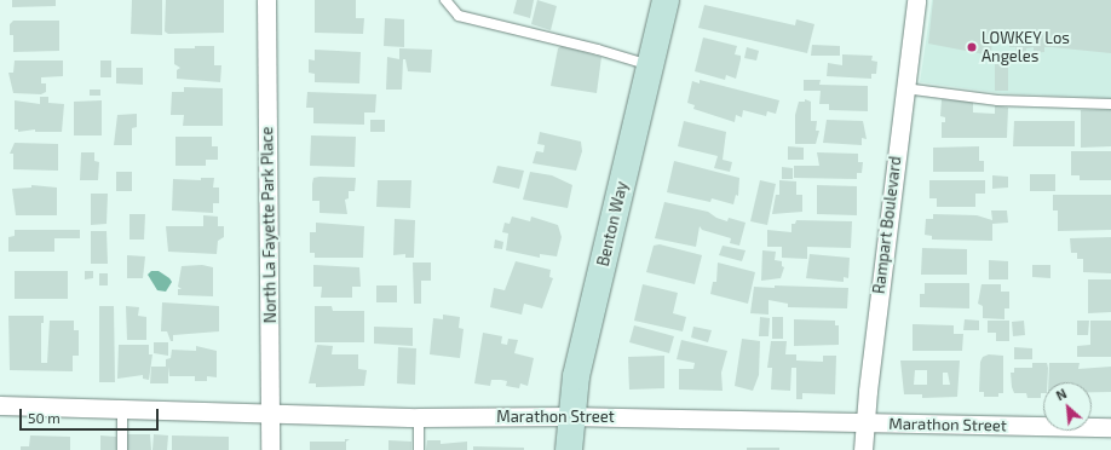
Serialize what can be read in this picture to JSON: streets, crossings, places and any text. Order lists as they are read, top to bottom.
{
  "streets": {
    "street": [
      "Benton Way",
      "North La Fayette Park Place",
      "Rampart Boulevard",
      "Marathon Street"
    ]
  },
  "crossings": [
    ["Benton Way", "Marathon Street"],
    ["North La Fayette Park Place", "Marathon Street"],
    ["Rampart Boulevard", "Marathon Street"]
  ],
  "places": ["LOWKEY Los Angeles"],
  "scale_bar": "50 m",
  "north": "top left"
}
